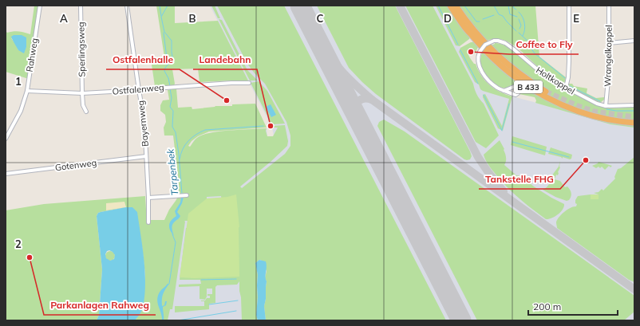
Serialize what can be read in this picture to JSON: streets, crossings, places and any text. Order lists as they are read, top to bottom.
{
  "streets": {
    "highway": ["B 433"],
    "street": [
      "Sperlingsweg",
      "Rahweg",
      "Wrangelkoppel",
      "Holtkoppel",
      "Ostfalenweg",
      "Bayernweg",
      "Gotenweg"
    ]
  },
  "crossings": [
    ["Sperlingsweg", "Ostfalenweg"],
    ["Rahweg", "Ostfalenweg"],
    ["Wrangelkoppel", "Holtkoppel"],
    ["Ostfalenweg", "Bayernweg"],
    ["Bayernweg", "Gotenweg"]
  ],
  "water": ["Tarpenbek"],
  "places": [
    "Coffee to Fly",
    "Ostfalenhalle",
    "Landebahn",
    "Tankstelle FHG",
    "Parkanlagen Rahweg"
  ],
  "scale_bar": "200 m",
  "grid": {
    "columns": [
      "A",
      "B",
      "C",
      "D",
      "E"
    ],
    "rows": ["1", "2"]
  }
}
